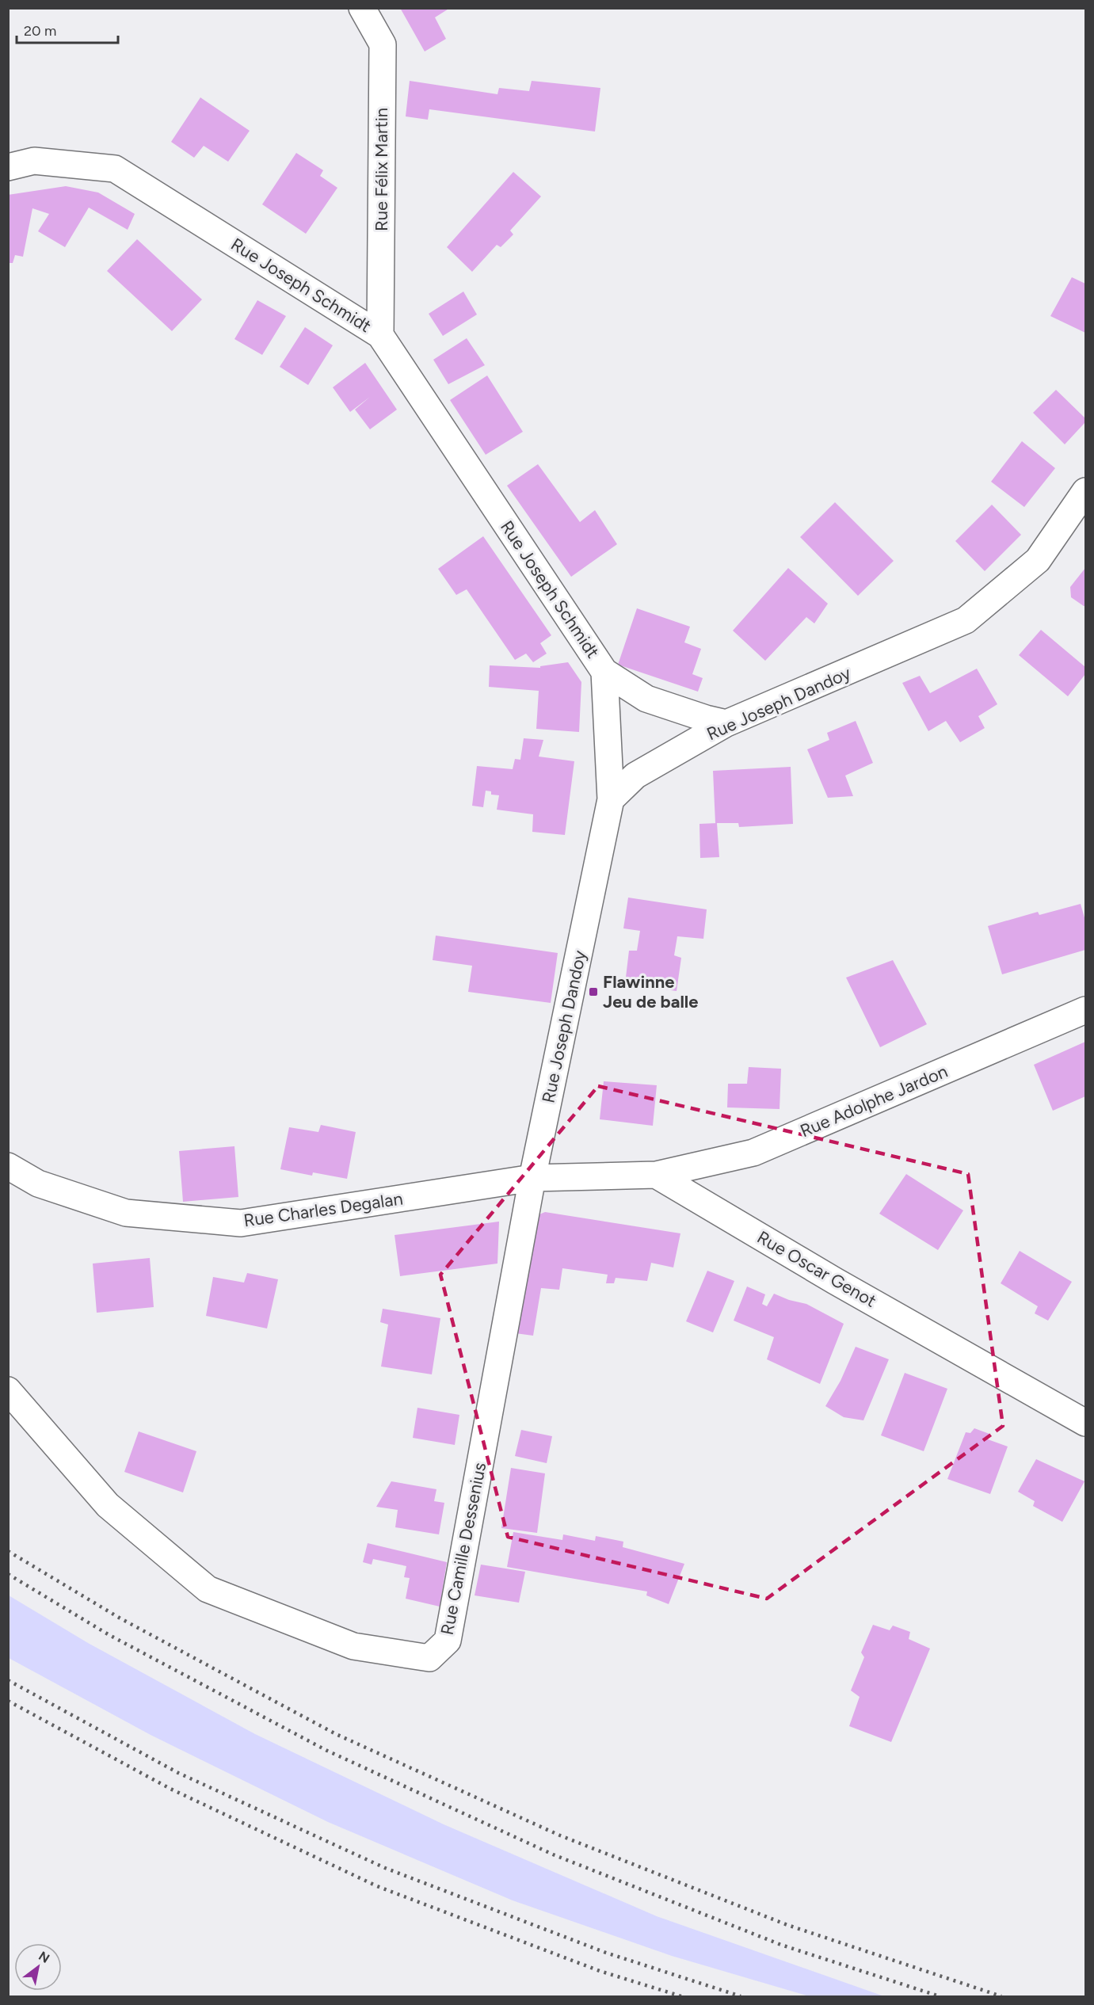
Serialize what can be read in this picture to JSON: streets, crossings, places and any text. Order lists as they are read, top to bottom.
{
  "streets": {
    "street": [
      "Rue Félix Martin",
      "Rue Joseph Schmidt",
      "Rue Joseph Dandoy",
      "Rue Adolphe Jardon",
      "Rue Charles Degalan",
      "Rue Oscar Genot",
      "Rue Camille Dessenius"
    ]
  },
  "crossings": [
    ["Rue Félix Martin", "Rue Joseph Schmidt"],
    ["Rue Joseph Dandoy", "Rue Charles Degalan"],
    ["Rue Joseph Dandoy", "Rue Camille Dessenius"],
    ["Rue Adolphe Jardon", "Rue Oscar Genot"],
    ["Rue Charles Degalan", "Rue Camille Dessenius"]
  ],
  "places": {
    "transit": ["Flawinne Jeu de balle"]
  },
  "scale_bar": "20 m",
  "north": "top right"
}
